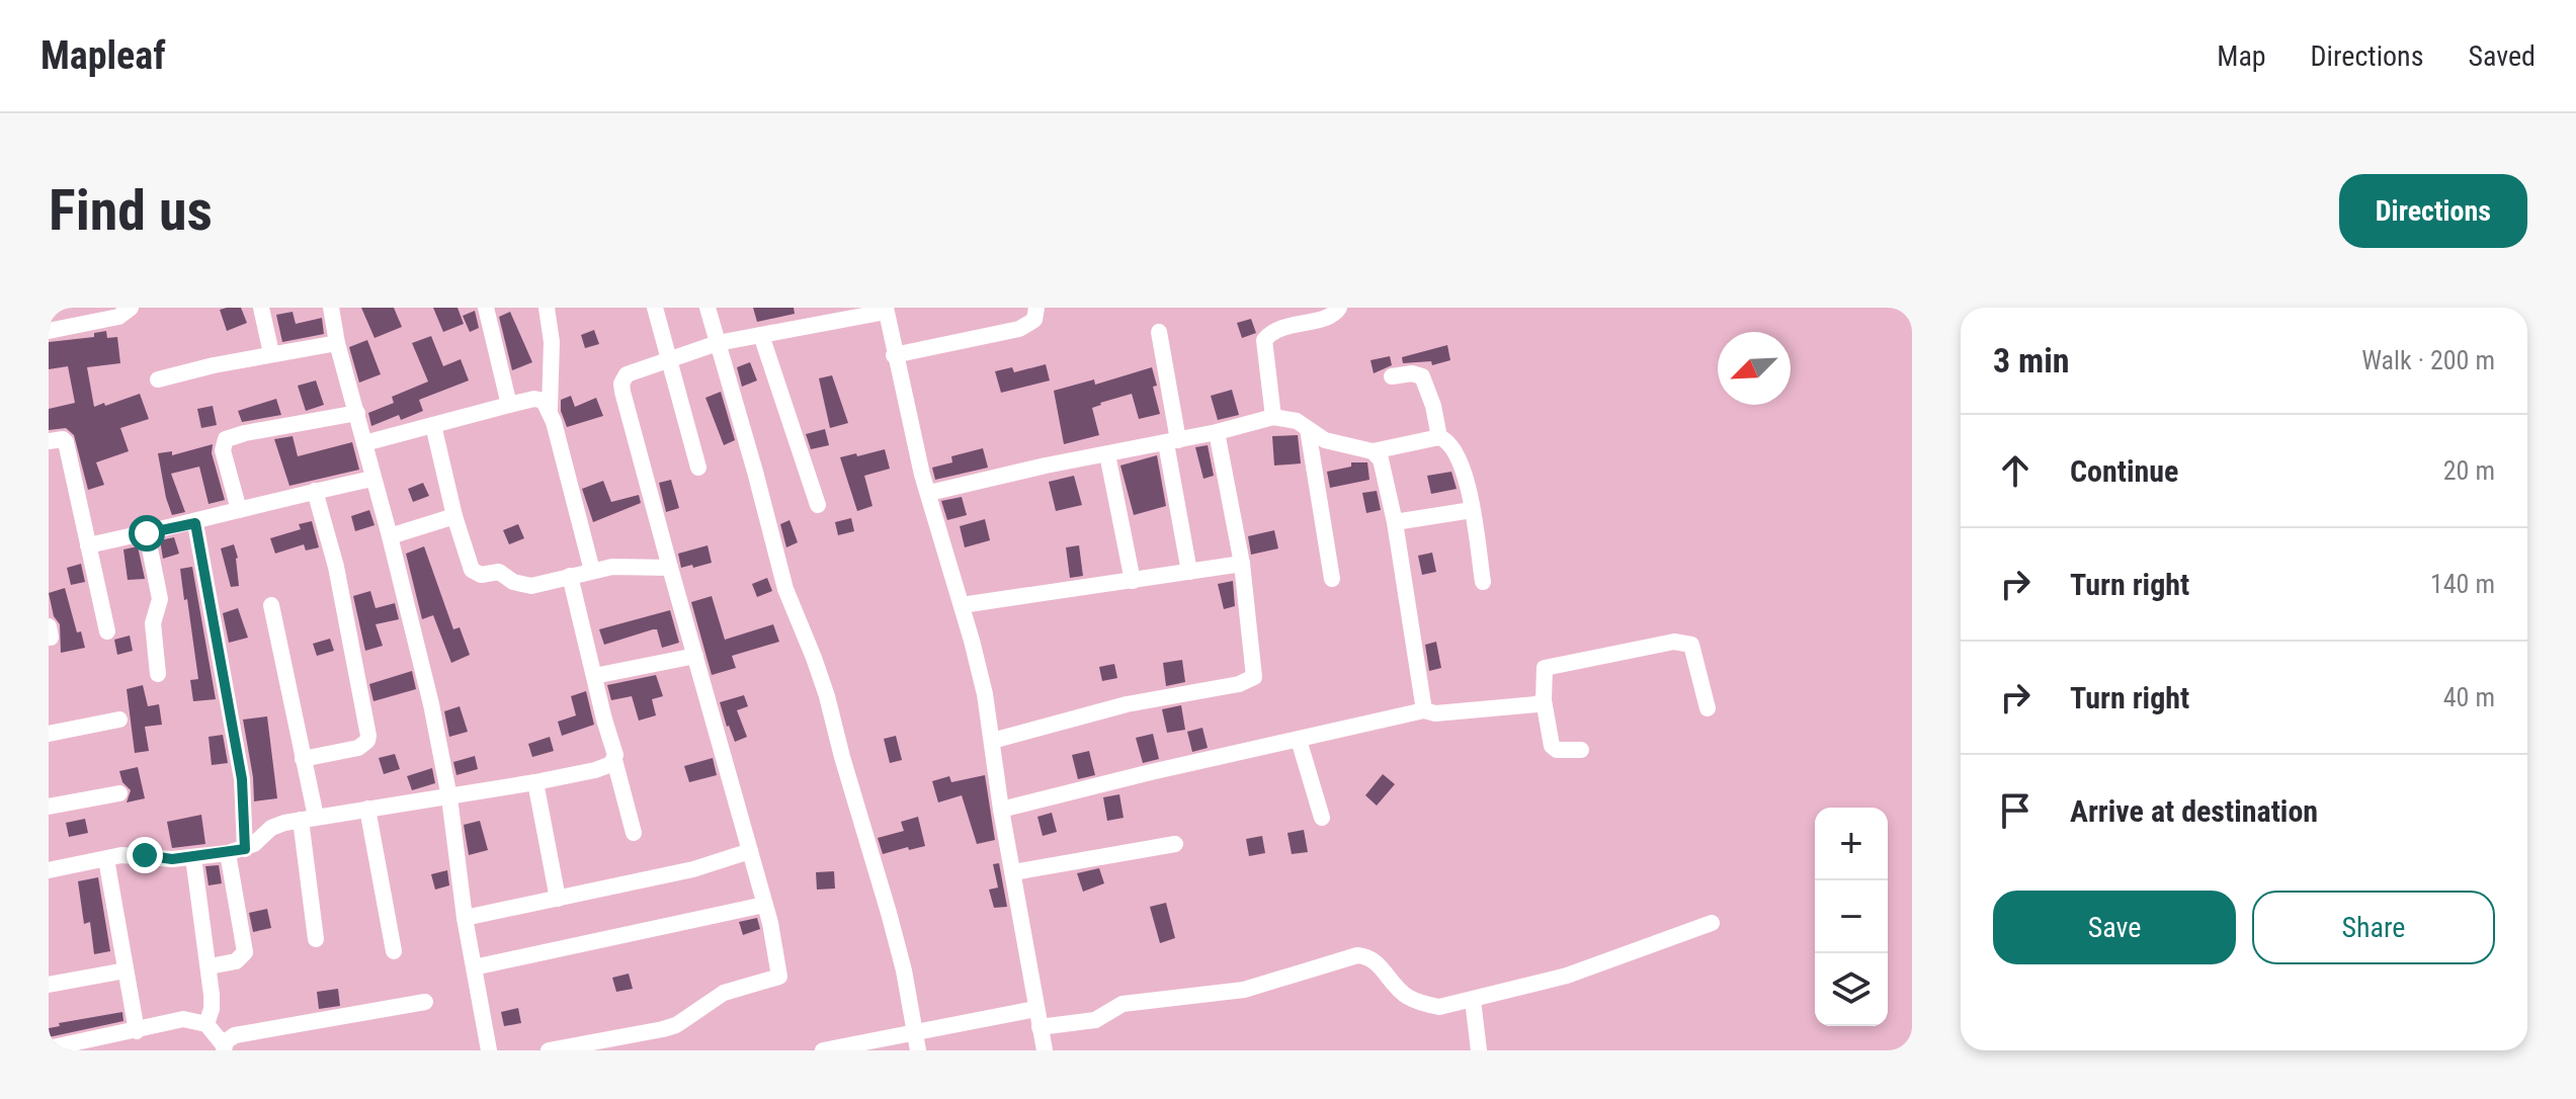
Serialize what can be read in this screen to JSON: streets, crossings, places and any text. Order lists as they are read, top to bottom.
{
  "north": "bottom left",
  "page": {
    "header": "Mapleaf",
    "nav": ["Map", "Directions", "Saved"],
    "buttons": [
      "Directions",
      ["Save", "Share"]
    ],
    "title": "Find us",
    "heading": ["3 min", "Walk · 200 m"],
    "list": [
      ["Continue", "20 m"],
      ["Turn right", "140 m"],
      ["Turn right", "40 m"],
      "Arrive at destination"
    ],
    "map_buttons": ["+", "−"]
  }
}
